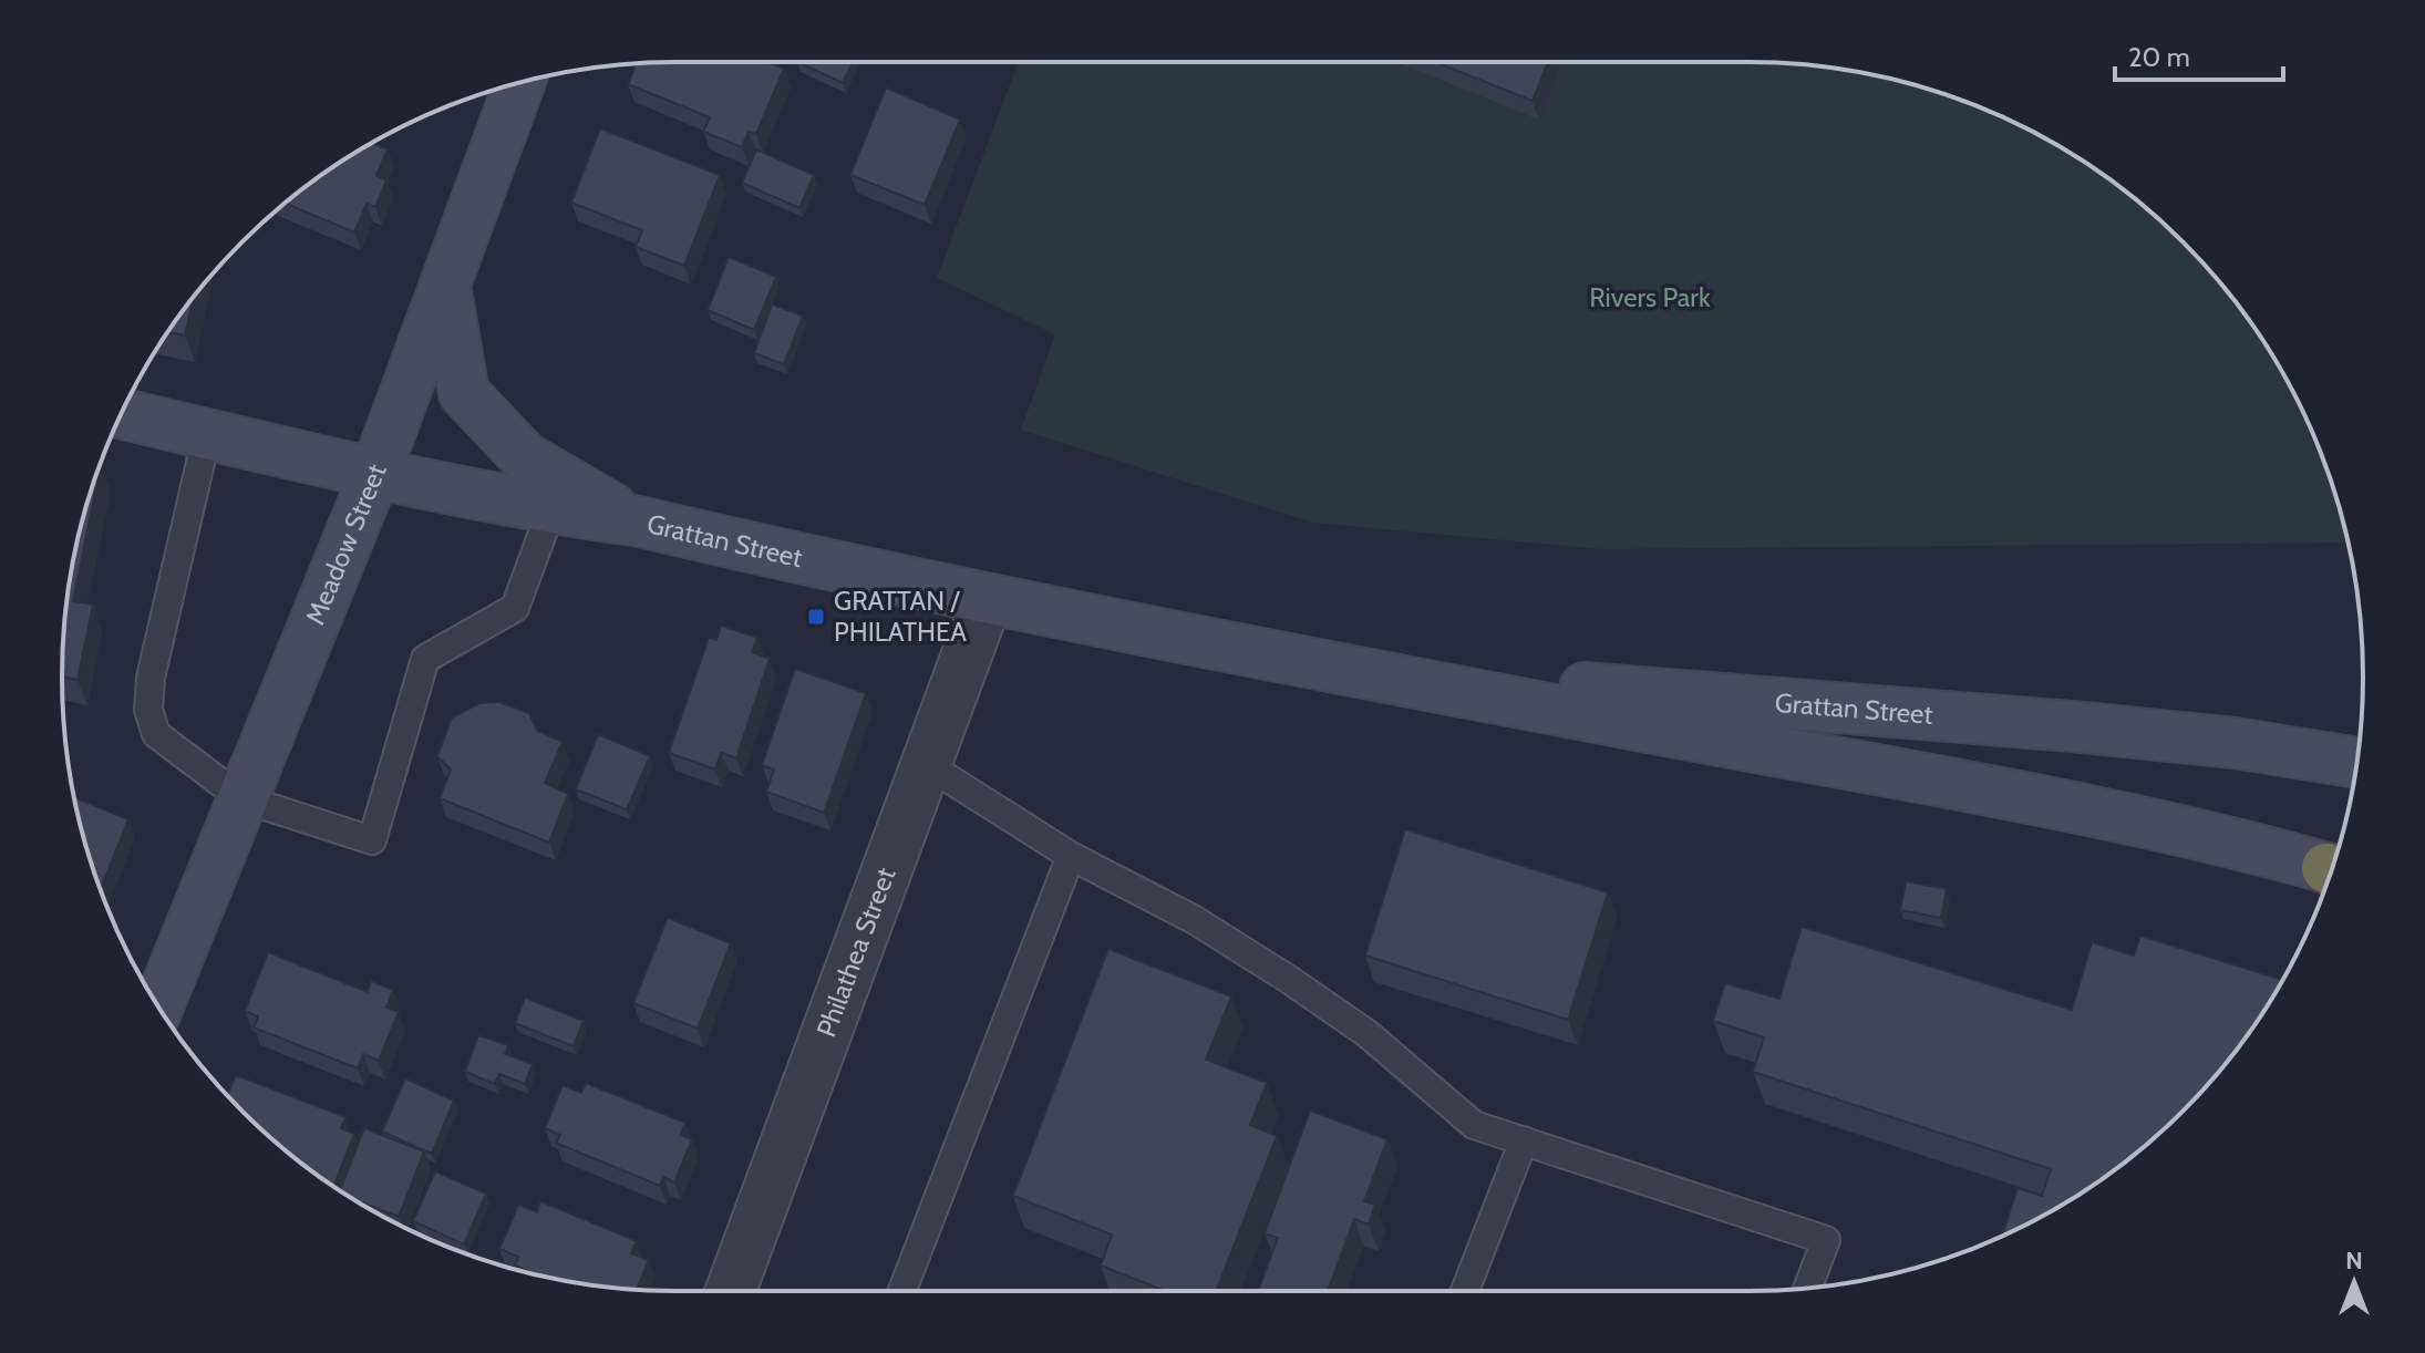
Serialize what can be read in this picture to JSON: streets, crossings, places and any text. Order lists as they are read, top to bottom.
{
  "streets": {
    "main road": ["Grattan Street", "Meadow Street"],
    "street": ["Philathea Street"]
  },
  "crossings": [
    ["Grattan Street", "Meadow Street"],
    ["Grattan Street", "Philathea Street"]
  ],
  "parks": ["Rivers Park"],
  "places": {
    "transit": ["GRATTAN / PHILATHEA"]
  },
  "scale_bar": "20 m",
  "north": "top"
}
